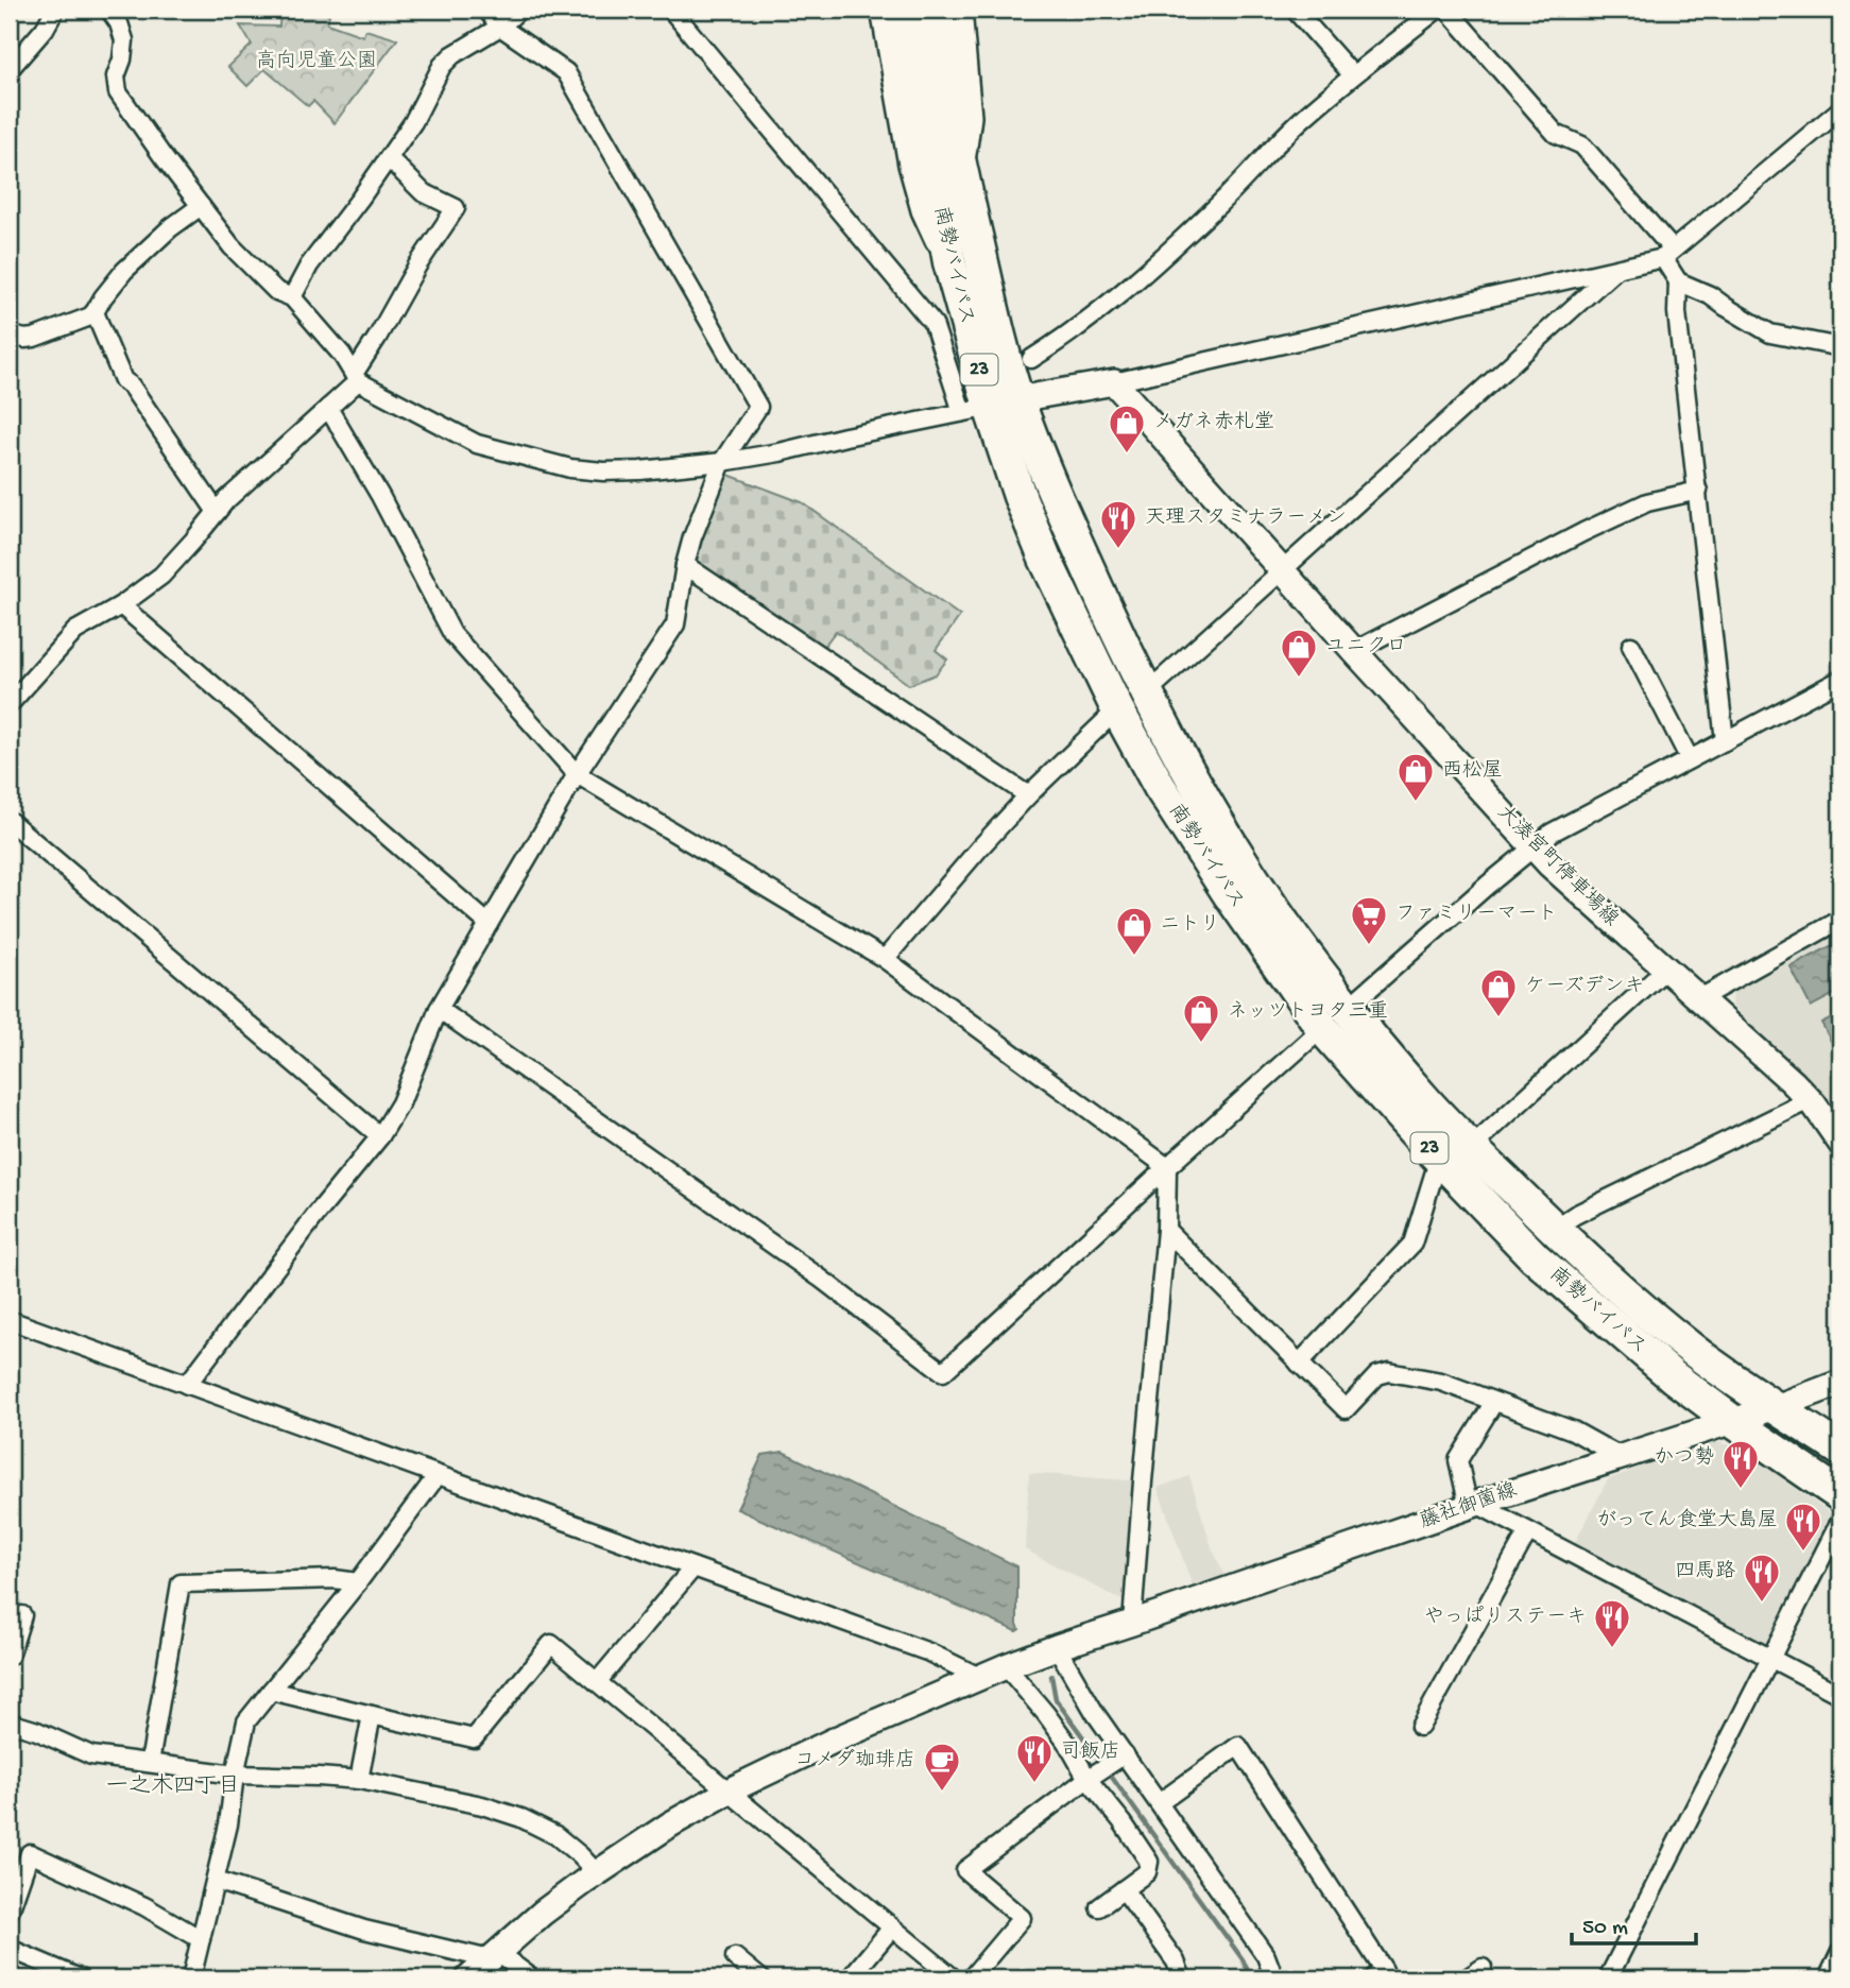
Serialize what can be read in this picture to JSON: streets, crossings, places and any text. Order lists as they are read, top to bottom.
{
  "streets": {
    "highway": ["南勢バイパス", "23"],
    "main road": ["大湊宮町停車場線", "藤社御薗線"]
  },
  "crossings": [
    ["南勢バイパス", "藤社御薗線"]
  ],
  "districts": ["一之木四丁目"],
  "parks": ["高向児童公園"],
  "places": {
    "shop": [
      "メガネ赤札堂",
      "ユニクロ",
      "西松屋",
      "ニトリ",
      "ケーズデンキ",
      "ネッツトヨタ三重"
    ],
    "restaurant": [
      "天理スタミナラーメン",
      "かつ勢",
      "がってん食堂大島屋",
      "四馬路",
      "やっぱりステーキ",
      "司飯店"
    ],
    "supermarket": ["ファミリーマート"],
    "cafe": ["コメダ珈琲店"]
  },
  "scale_bar": "50 m"
}
